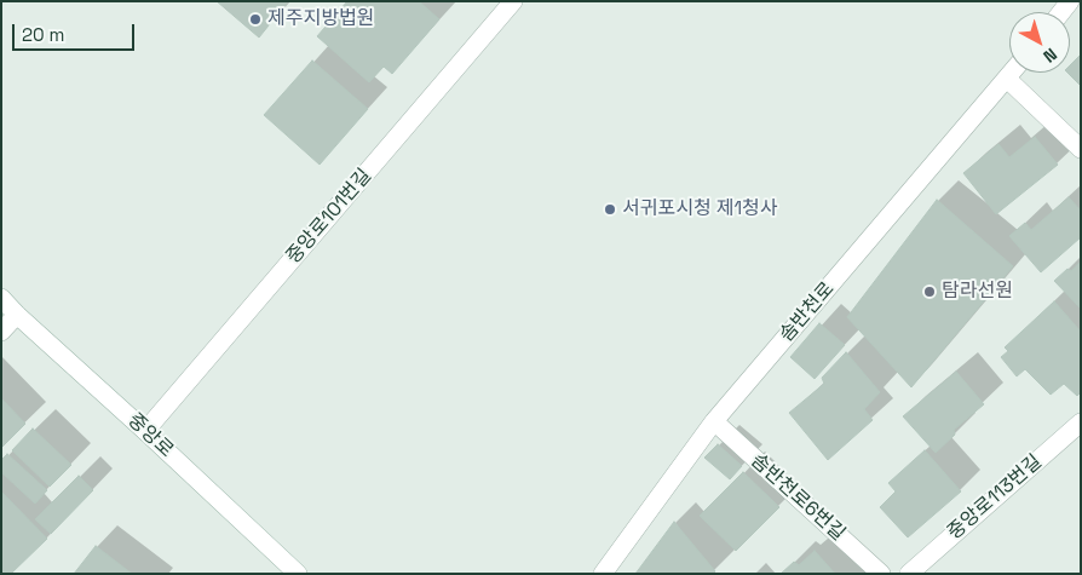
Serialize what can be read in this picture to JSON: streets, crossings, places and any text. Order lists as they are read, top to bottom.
{
  "streets": {
    "street": [
      "중앙로101번길",
      "솜반천로",
      "중앙로",
      "솜반천로6번길",
      "중앙로113번길"
    ]
  },
  "crossings": [
    ["중앙로101번길", "중앙로"],
    ["솜반천로", "솜반천로6번길"]
  ],
  "places": ["제주지방법원", "서귀포시청 제1청사", "탐라선원"],
  "scale_bar": "20 m",
  "north": "bottom right"
}
